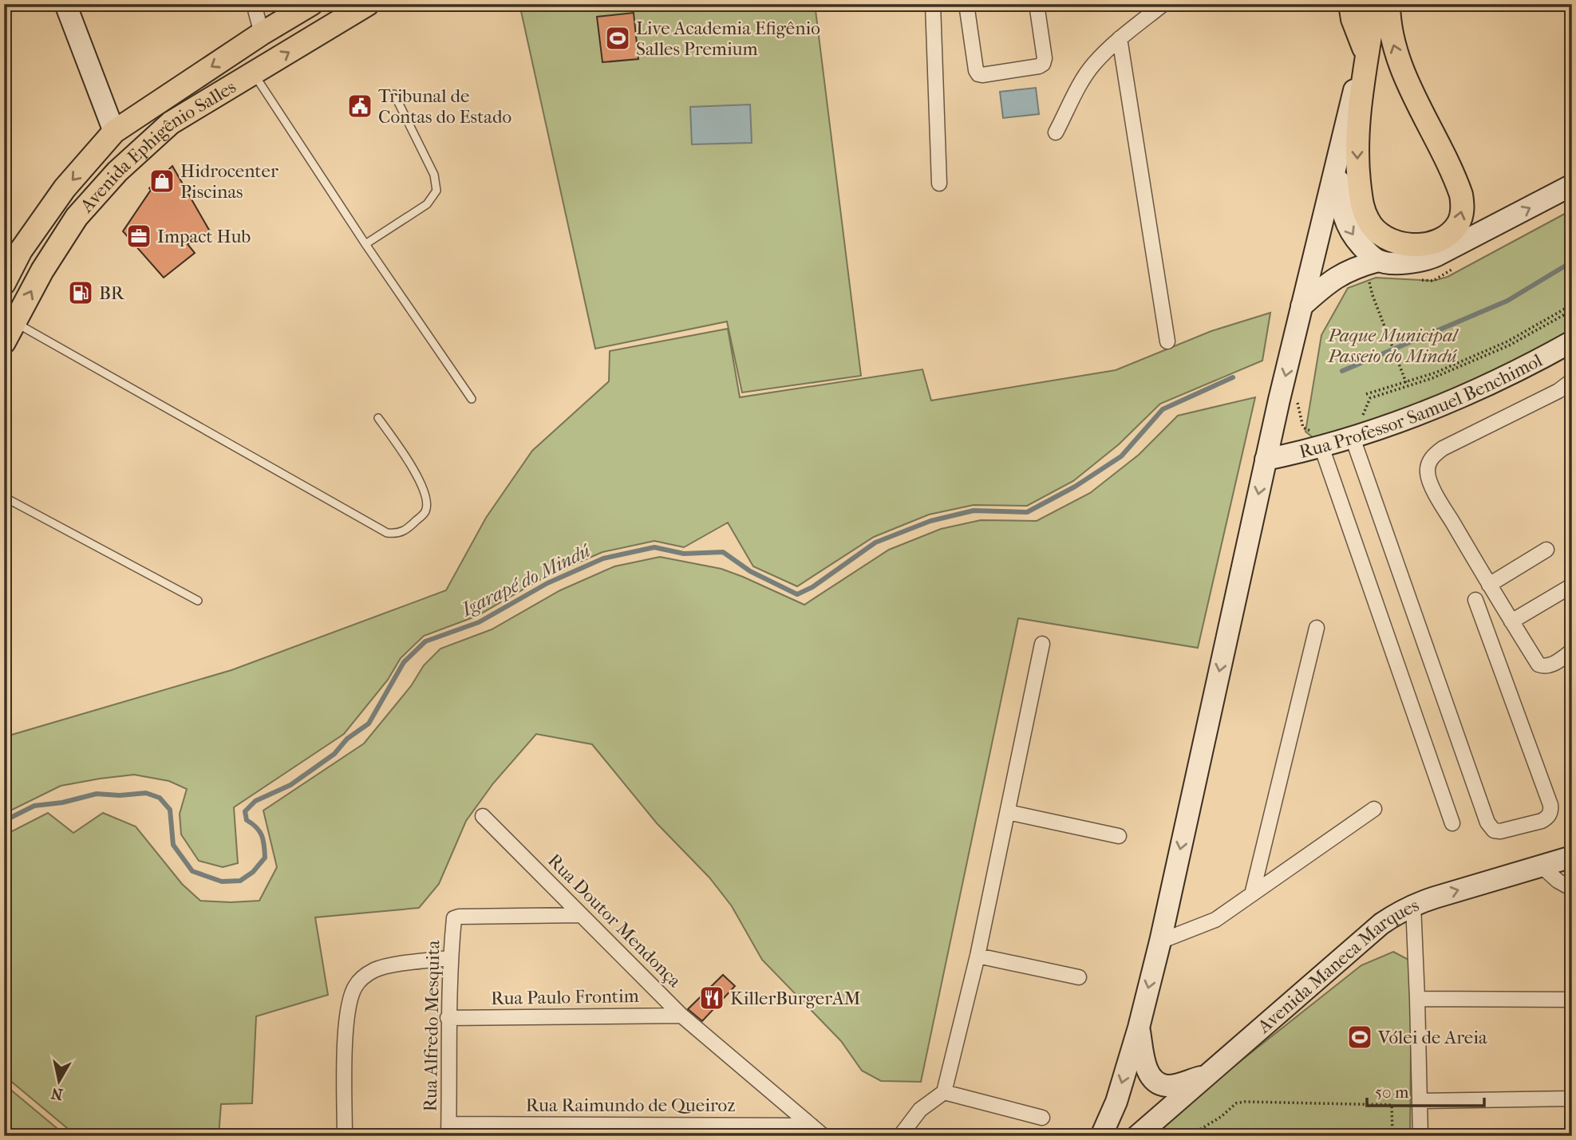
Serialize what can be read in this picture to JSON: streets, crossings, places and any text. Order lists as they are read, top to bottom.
{
  "streets": {
    "main road": ["Avenida Ephigênio Salles", "Rua Professor Samuel Benchimol", "Avenida Maneca Marques"],
    "street": [
      "Rua Doutor Mendonça",
      "Rua Paulo Frontim",
      "Rua Alfredo Mesquita",
      "Rua Raimundo de Queiroz"
    ]
  },
  "crossings": [
    ["Rua Doutor Mendonça", "Rua Paulo Frontim"],
    ["Rua Doutor Mendonça", "Rua Alfredo Mesquita"],
    ["Rua Doutor Mendonça", "Rua Raimundo de Queiroz"],
    ["Rua Paulo Frontim", "Rua Alfredo Mesquita"],
    ["Rua Alfredo Mesquita", "Rua Raimundo de Queiroz"]
  ],
  "water": ["Igarapé do Mindú"],
  "parks": ["Paque Municipal Passeio do Mindú"],
  "places": {
    "sports": ["Live Academia Efigênio Salles Premium", "Vólei de Areia"],
    "public building": ["Tribunal de Contas do Estado"],
    "shop": ["Hidrocenter Piscinas"],
    "office": ["Impact Hub"],
    "fuel station": ["BR"],
    "restaurant": ["KillerBurgerAM"]
  },
  "scale_bar": "50 m",
  "north": "bottom"
}
